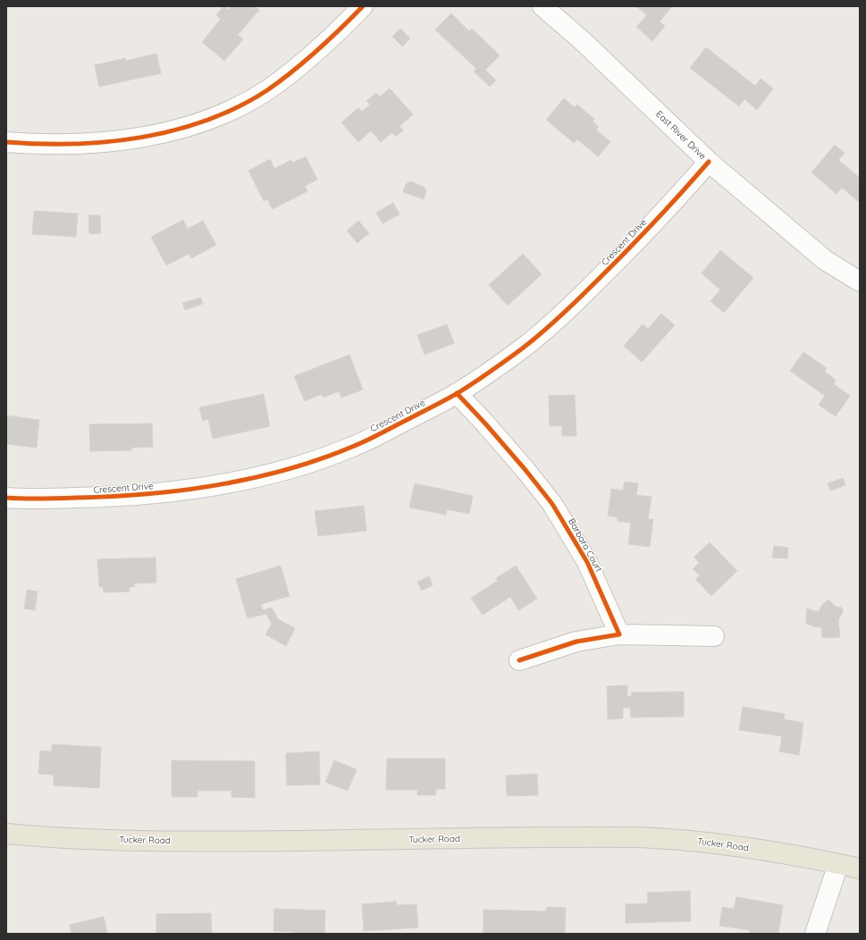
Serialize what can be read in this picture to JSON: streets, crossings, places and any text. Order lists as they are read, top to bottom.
{
  "streets": {
    "main road": ["Tucker Road"],
    "street": ["East River Drive", "Crescent Drive", "Barbara Court"]
  },
  "crossings": [
    ["East River Drive", "Crescent Drive"],
    ["Crescent Drive", "Barbara Court"]
  ]
}
